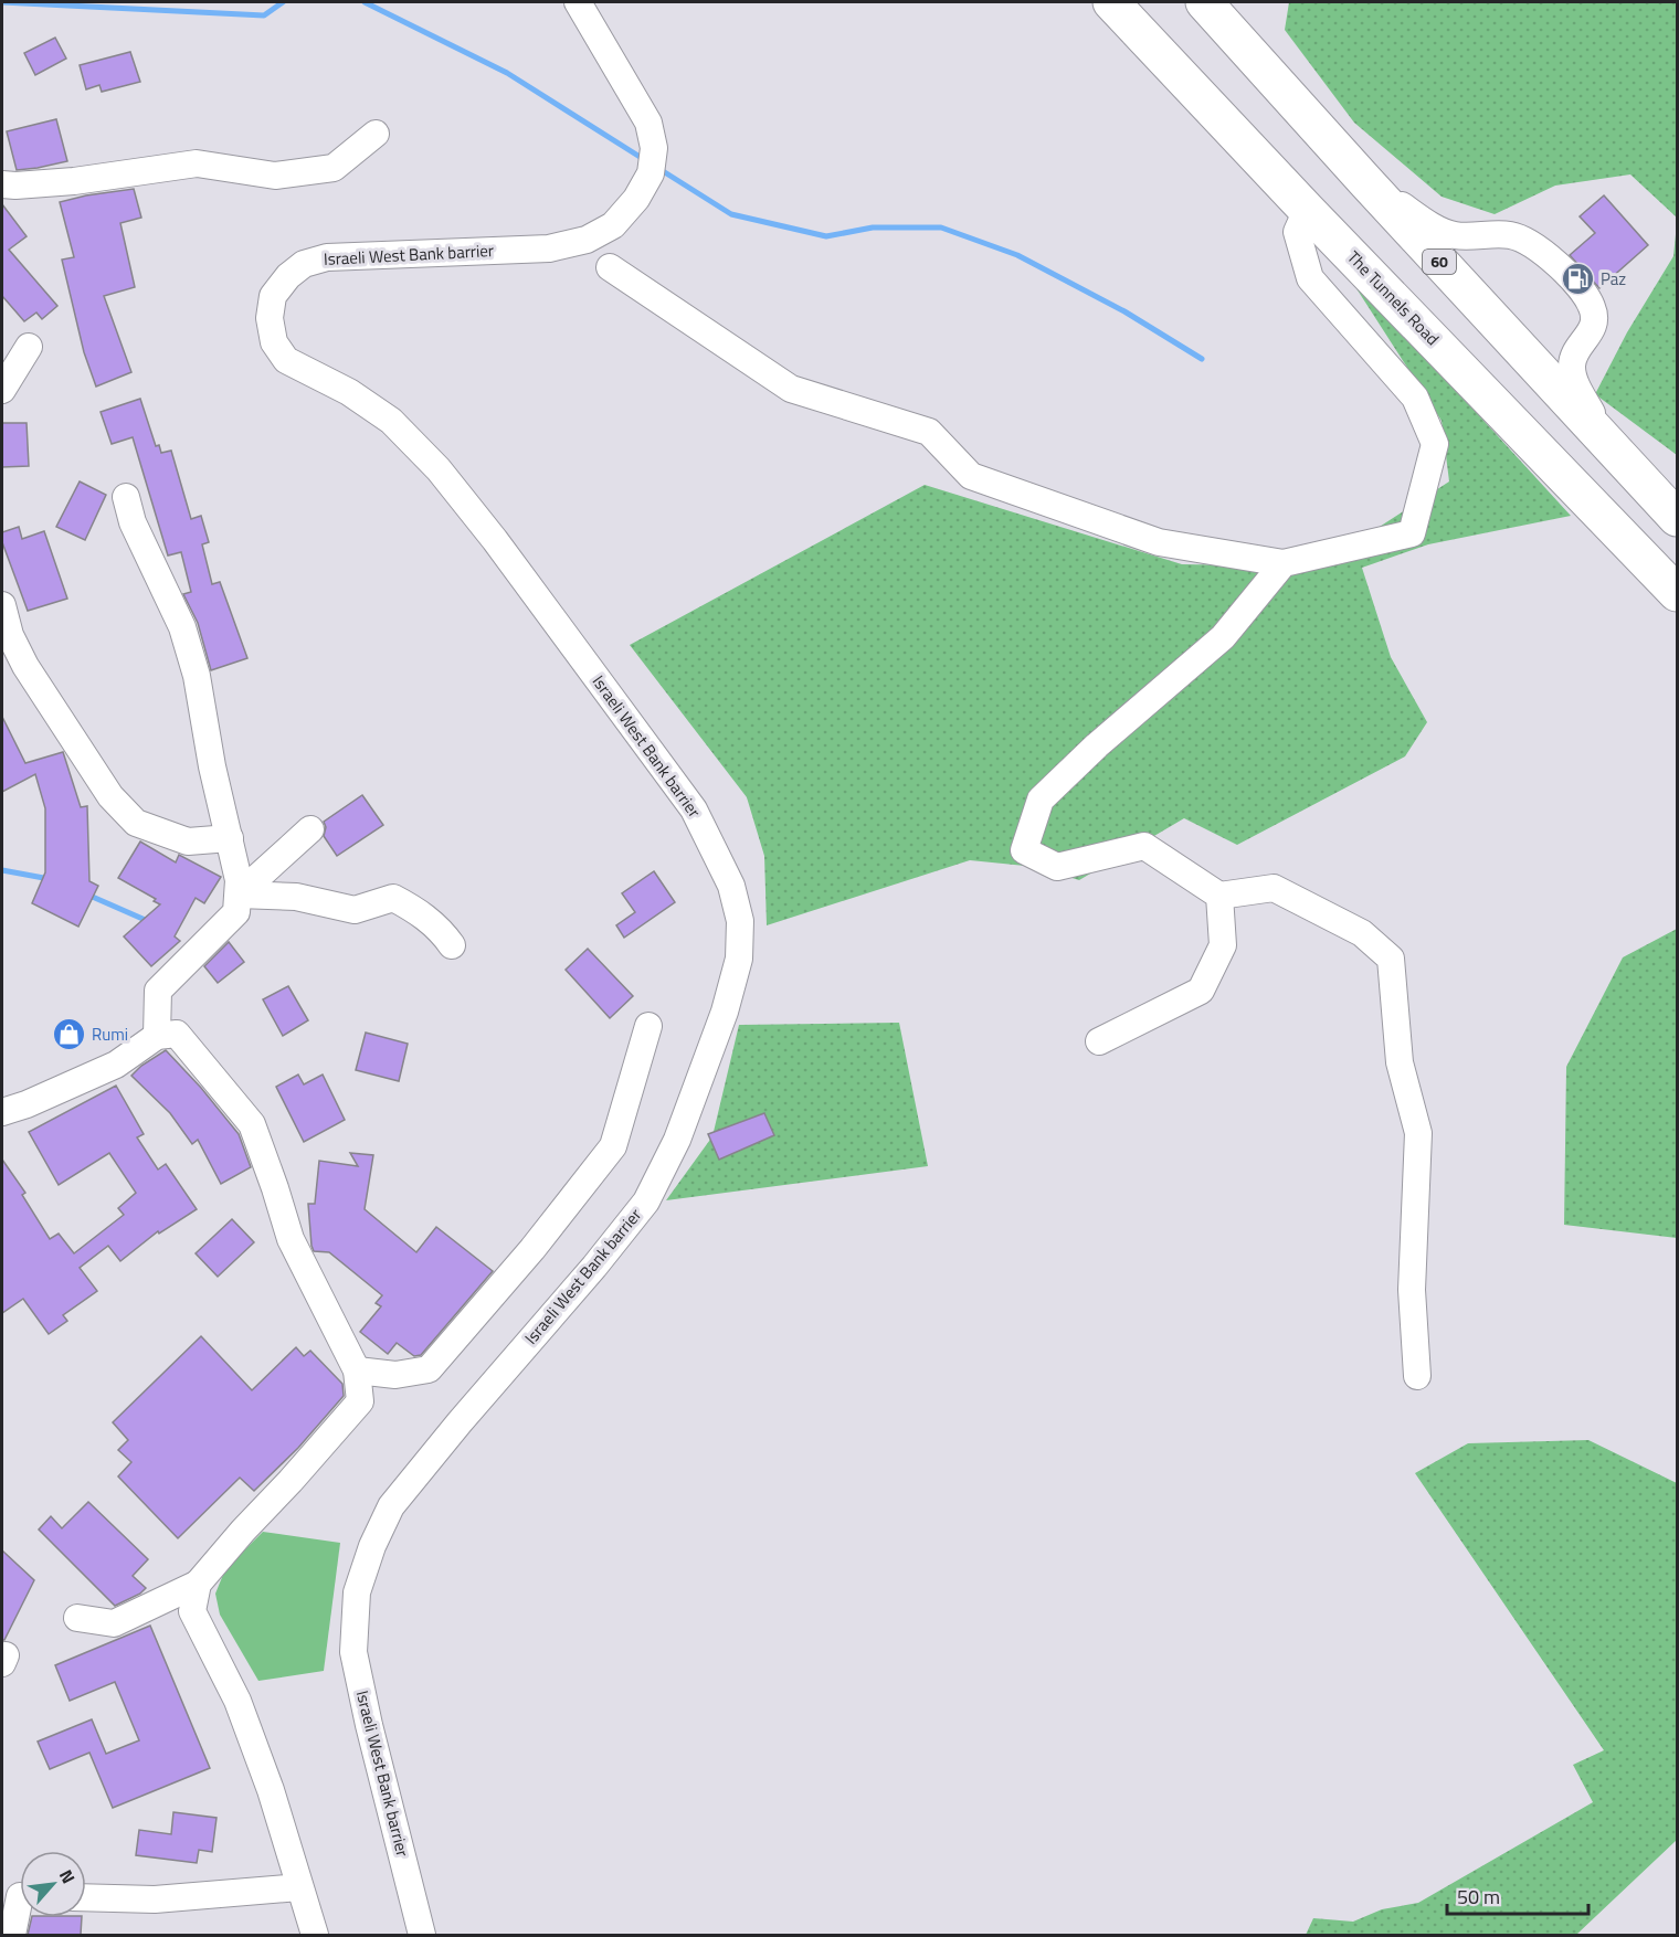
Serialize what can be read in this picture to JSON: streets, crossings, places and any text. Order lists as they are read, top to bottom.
{
  "streets": {
    "highway": ["60", "The Tunnels Road"],
    "street": ["Israeli West Bank barrier"]
  },
  "places": {
    "fuel station": ["Paz"],
    "shop": ["Rumi"]
  },
  "scale_bar": "50 m",
  "north": "top right"
}
